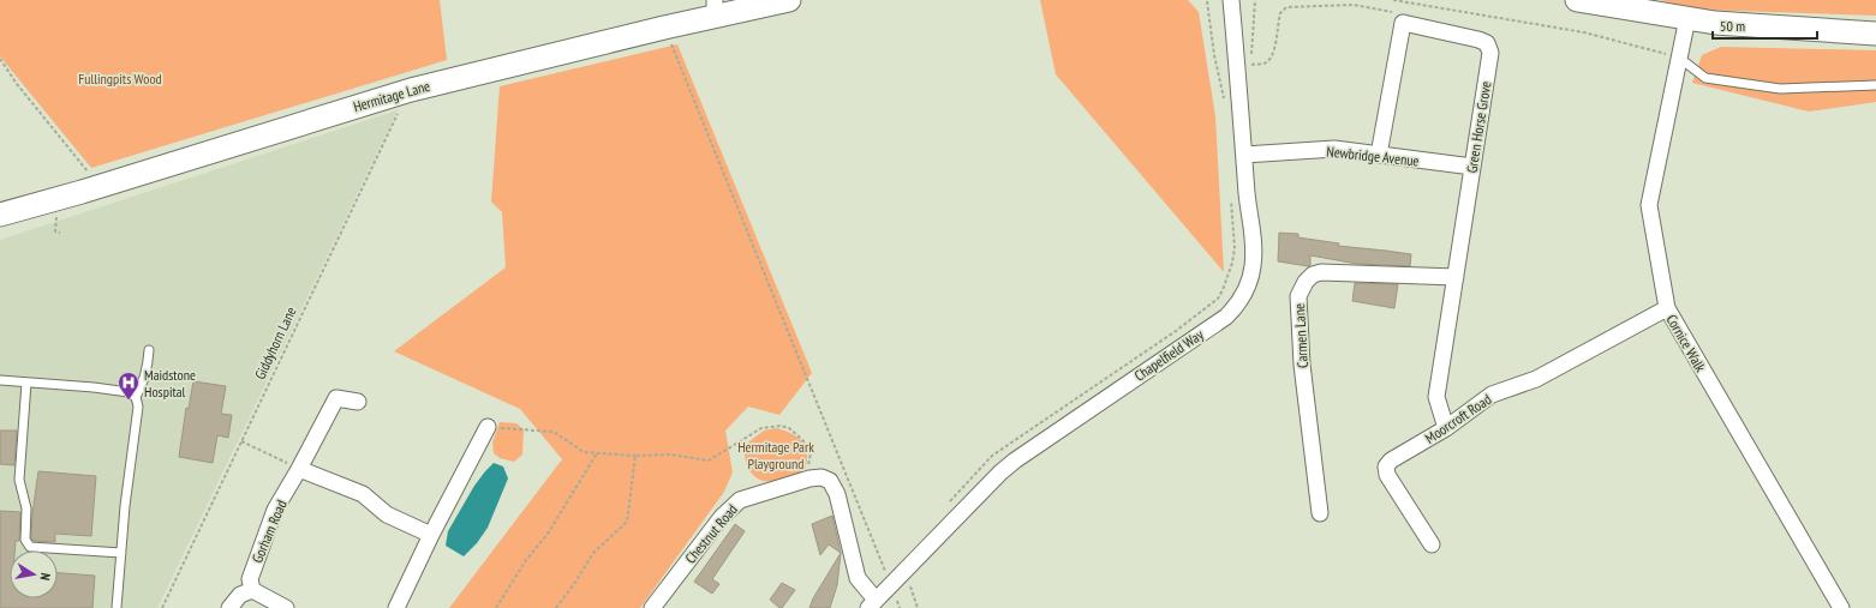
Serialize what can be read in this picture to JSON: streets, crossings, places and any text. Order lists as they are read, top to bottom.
{
  "streets": {
    "main road": ["Hermitage Lane"],
    "street": [
      "Green Horse Grove",
      "Newbridge Avenue",
      "Carmen Lane",
      "Cornice Walk",
      "Chapelfield Way",
      "Moorcroft Road",
      "Gorham Road",
      "Chestnut Road"
    ],
    "path": ["Giddyhorn Lane"]
  },
  "crossings": [
    ["Hermitage Lane", "Giddyhorn Lane"],
    ["Green Horse Grove", "Newbridge Avenue"],
    ["Green Horse Grove", "Carmen Lane"],
    ["Green Horse Grove", "Moorcroft Road"],
    ["Newbridge Avenue", "Chapelfield Way"],
    ["Cornice Walk", "Moorcroft Road"],
    ["Chapelfield Way", "Chestnut Road"]
  ],
  "parks": ["Fullingpits Wood", "Hermitage Park Playground"],
  "places": {
    "hospital": ["Maidstone Hospital"]
  },
  "scale_bar": "50 m",
  "north": "right"
}
